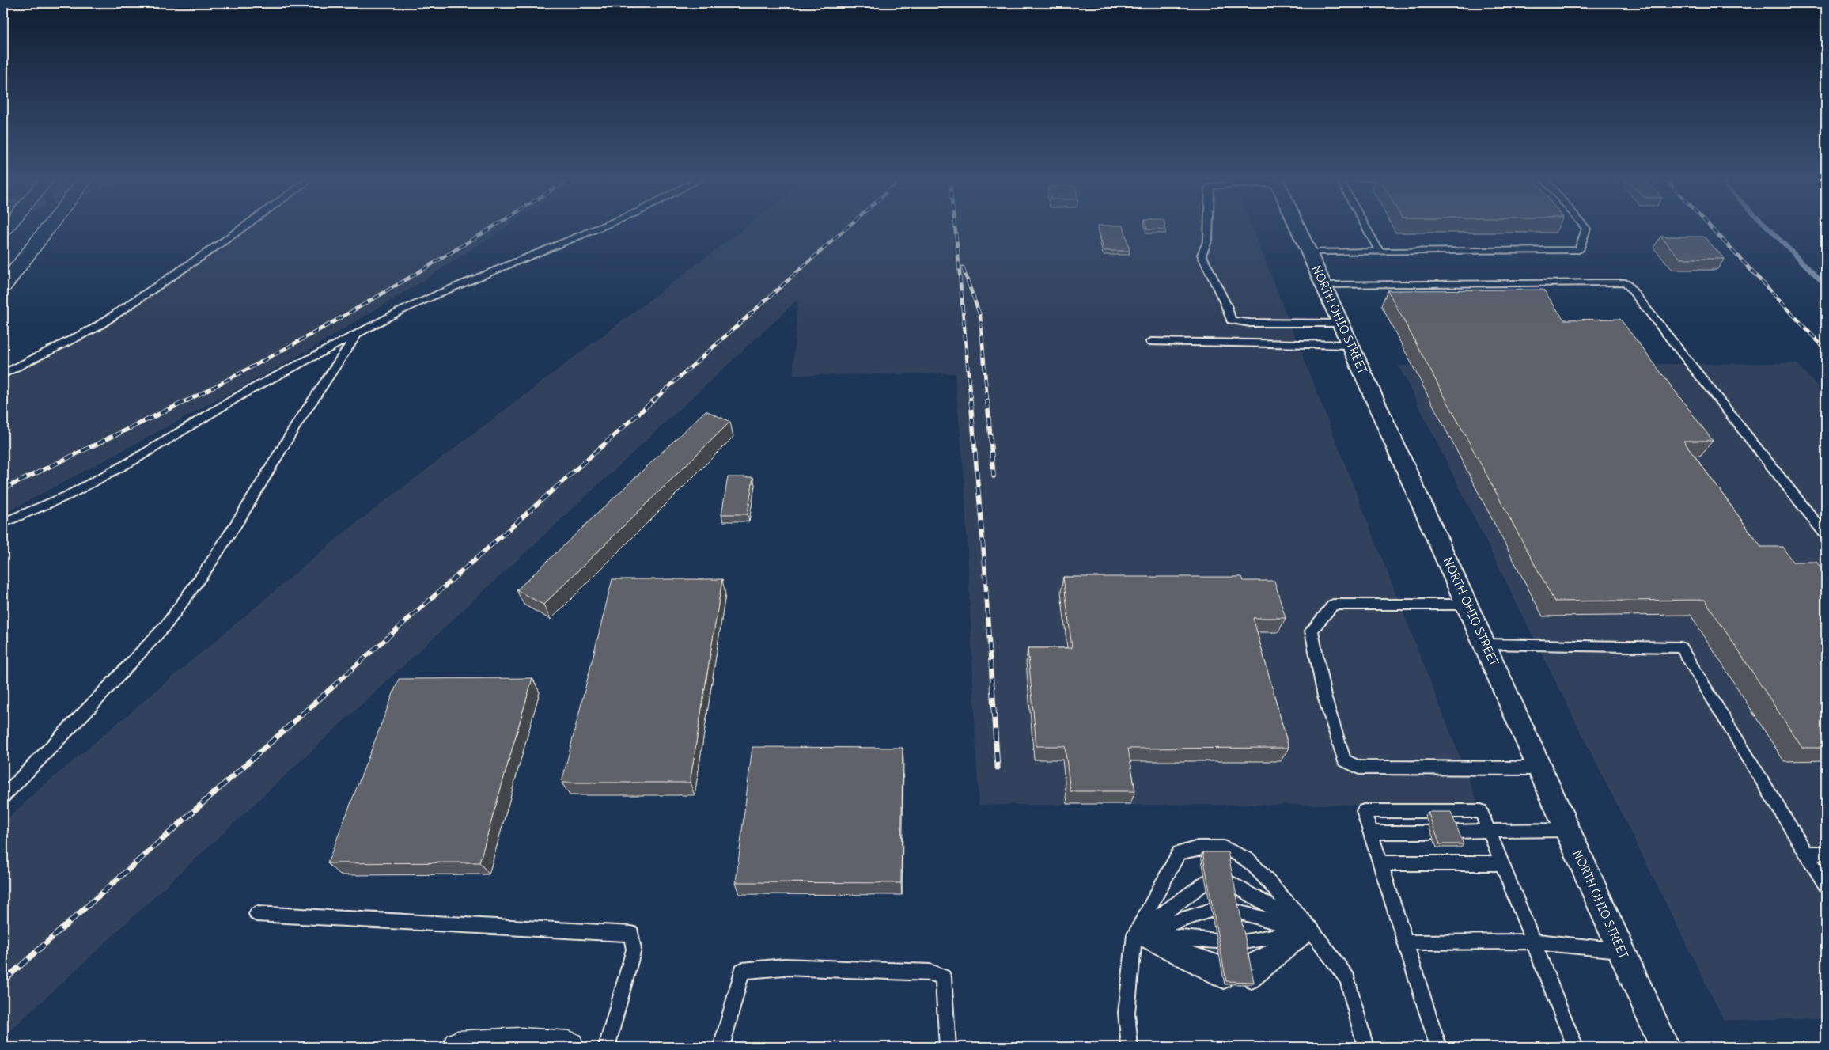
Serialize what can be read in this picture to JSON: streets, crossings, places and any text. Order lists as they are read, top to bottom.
{
  "streets": {
    "street": ["NORTH OHIO STREET"]
  }
}
